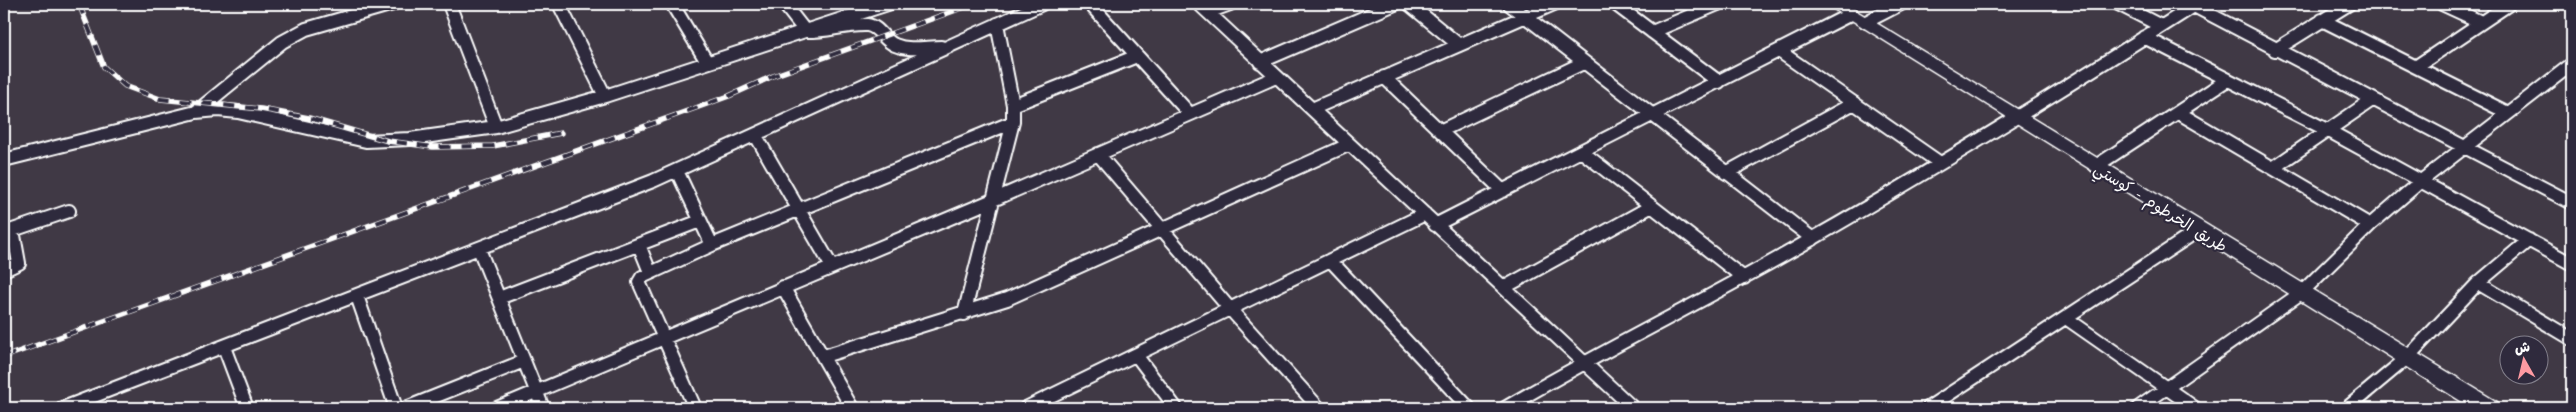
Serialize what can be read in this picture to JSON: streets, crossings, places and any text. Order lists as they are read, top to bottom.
{
  "streets": {
    "highway": ["طريق الخرطوم - كوستي"]
  },
  "north": "top"
}
